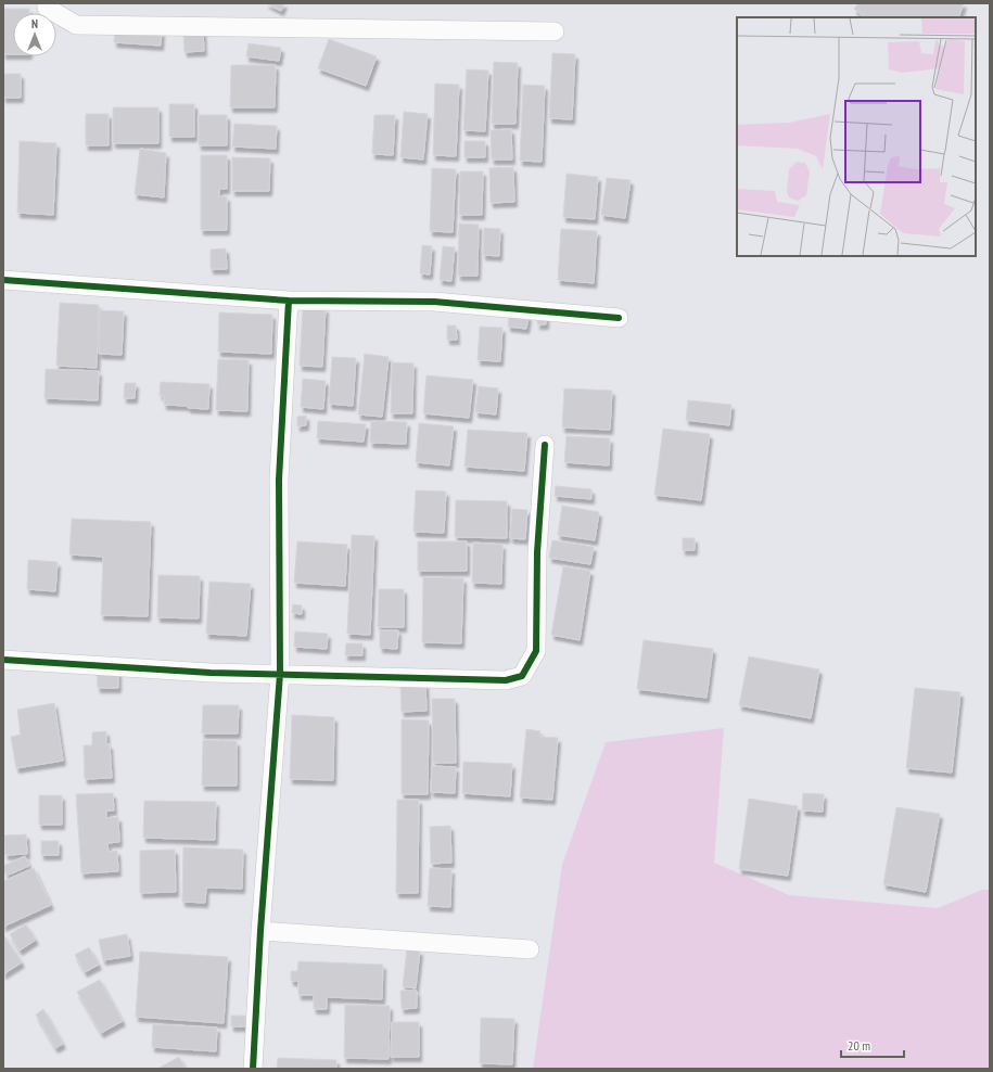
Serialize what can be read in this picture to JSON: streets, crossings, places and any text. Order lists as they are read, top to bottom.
{
  "scale_bar": "20 m",
  "north": "top"
}
